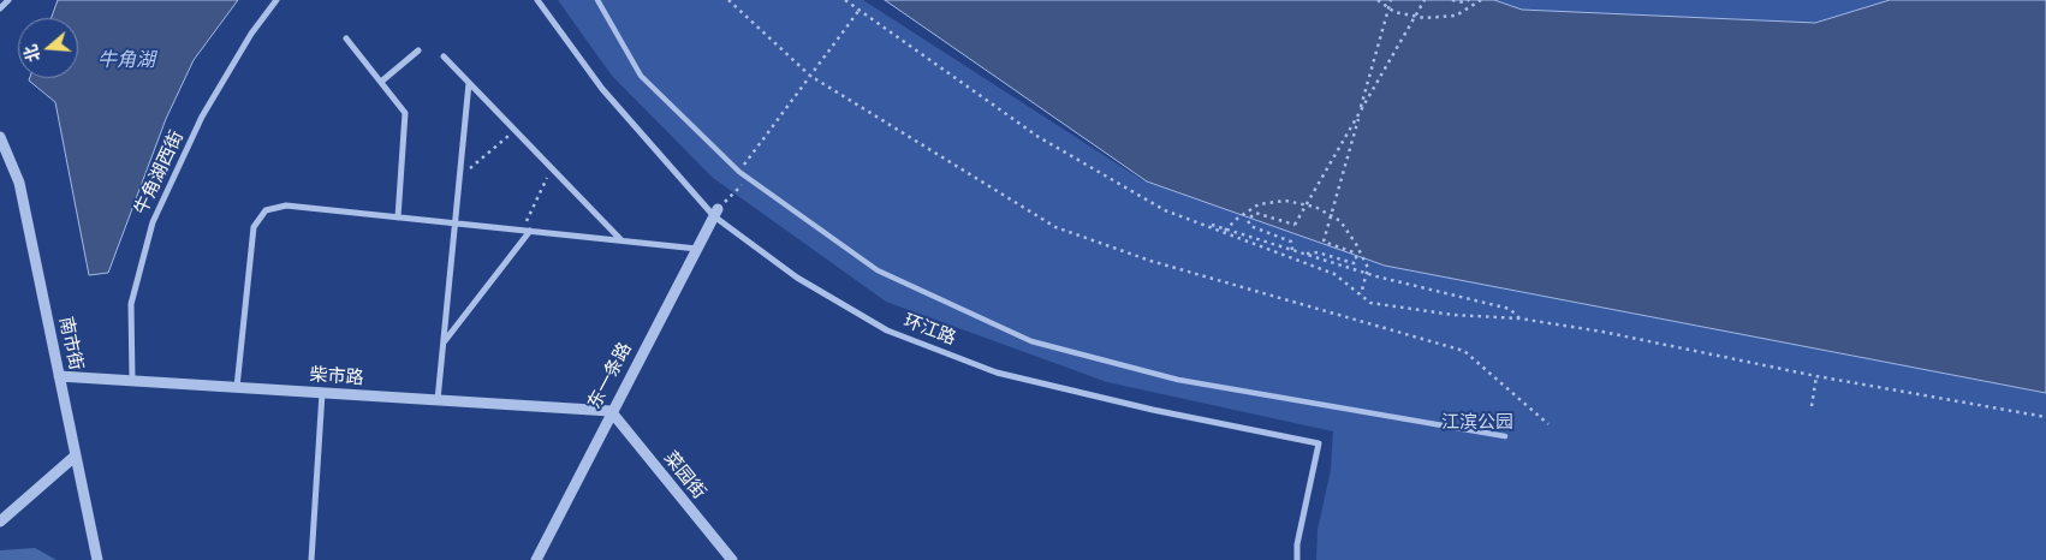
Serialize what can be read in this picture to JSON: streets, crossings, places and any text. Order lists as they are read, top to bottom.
{
  "streets": {
    "street": [
      "牛角湖西街",
      "环江路",
      "南市街",
      "东一条路",
      "柴市路",
      "菜园街"
    ]
  },
  "crossings": [
    ["牛角湖西街", "柴市路"],
    ["环江路", "东一条路"],
    ["南市街", "柴市路"],
    ["东一条路", "柴市路"],
    ["东一条路", "菜园街"],
    ["柴市路", "菜园街"]
  ],
  "water": ["牛角湖"],
  "parks": ["江滨公园"],
  "north": "left"
}
